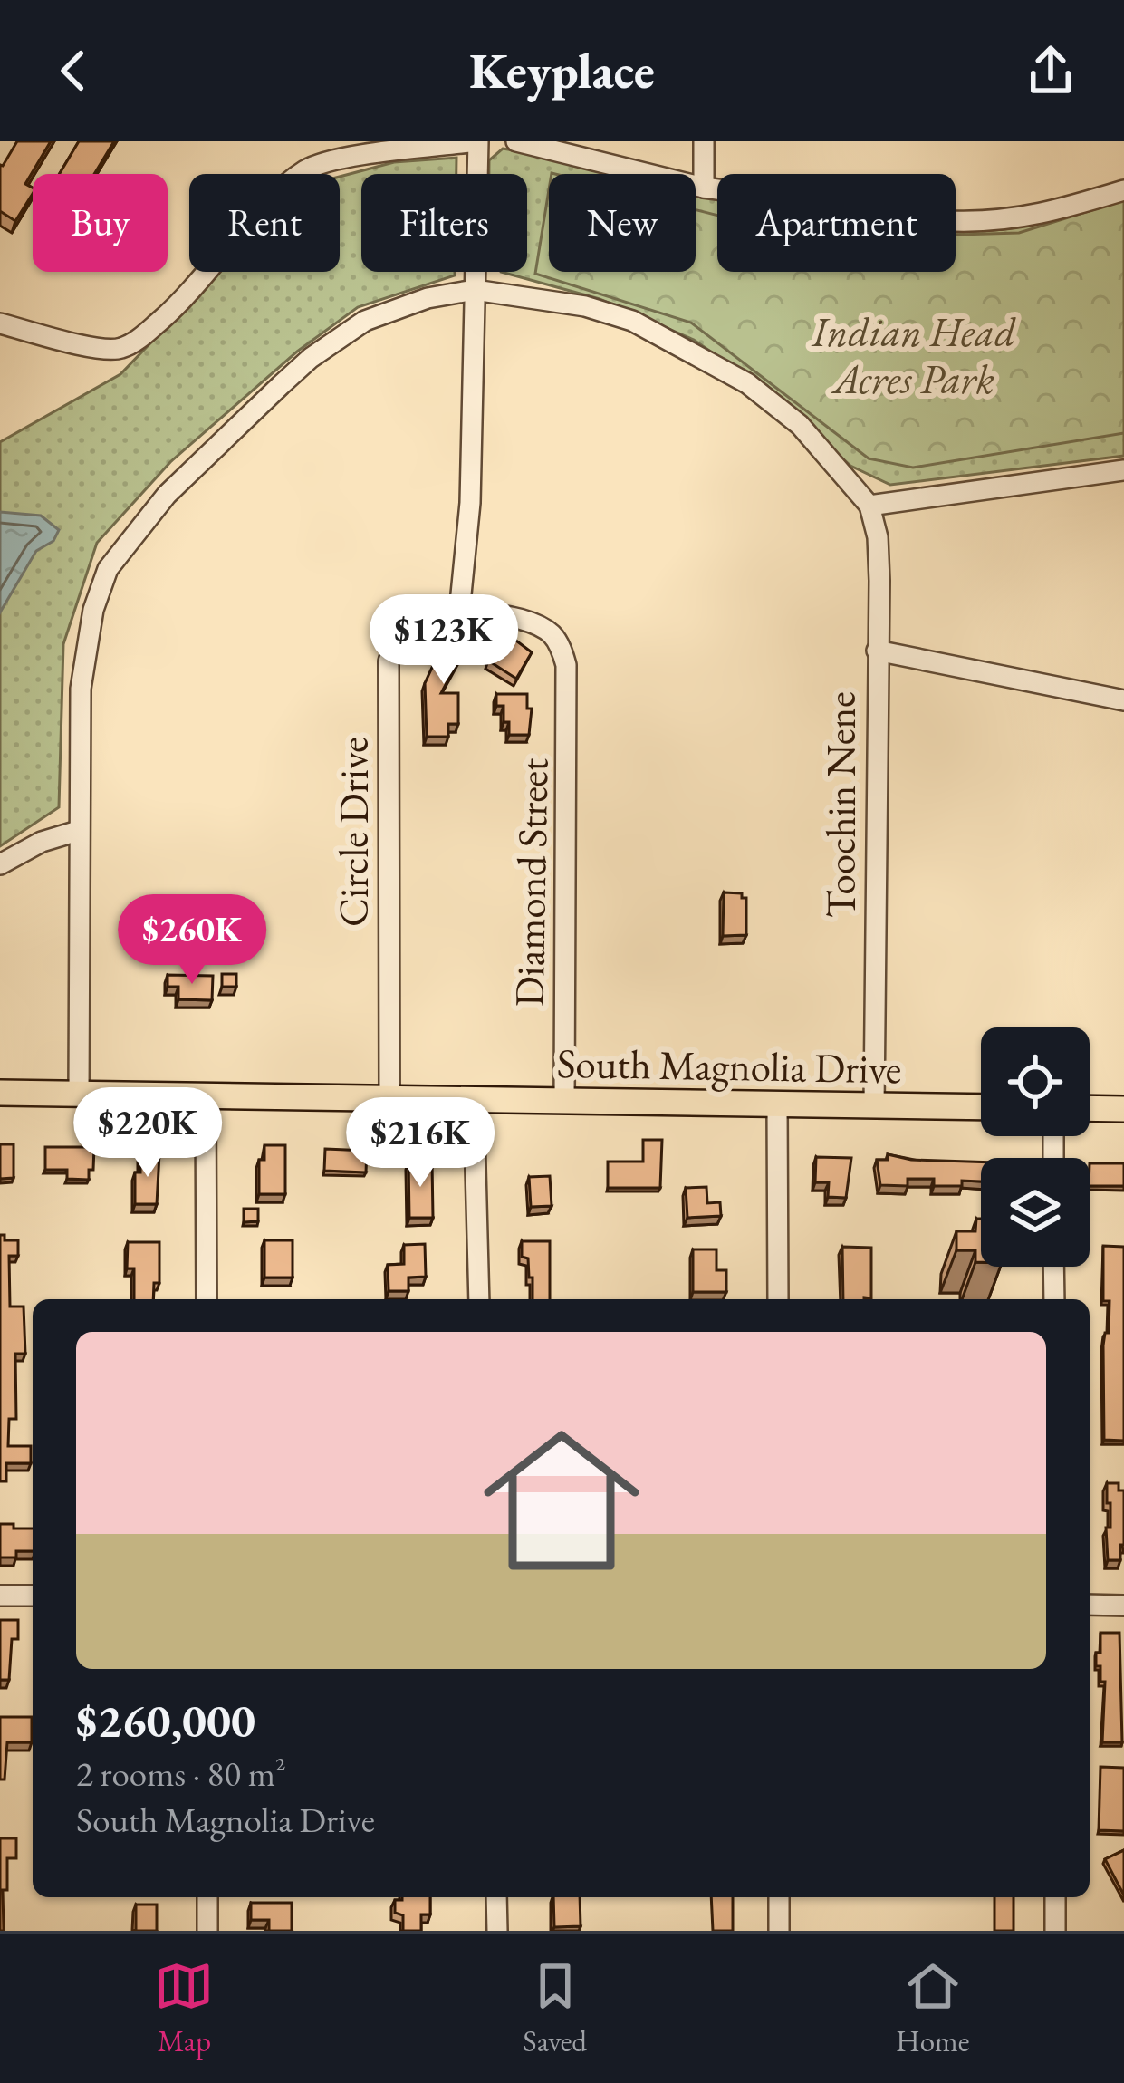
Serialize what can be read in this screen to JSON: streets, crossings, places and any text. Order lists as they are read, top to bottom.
{
  "streets": {
    "main road": ["South Magnolia Drive"],
    "street": ["Toochin Nene", "Circle Drive", "Diamond Street"]
  },
  "crossings": [
    ["Toochin Nene", "South Magnolia Drive"],
    ["Circle Drive", "Diamond Street"],
    ["Circle Drive", "South Magnolia Drive"],
    ["Diamond Street", "South Magnolia Drive"]
  ],
  "parks": ["Indian Head Acres Park"],
  "page": {
    "header": "Keyplace",
    "chip": [
      "Buy",
      "Rent",
      "Filters",
      "New",
      "Apartment"
    ],
    "price": [
      "$123K",
      "$260K",
      "$220K",
      "$216K"
    ],
    "list": [
      {
        "name": "$260,000",
        "note": "2 rooms · 80 m² · South Magnolia Drive"
      }
    ],
    "tabs": ["Map", "Saved", "Home"]
  }
}
